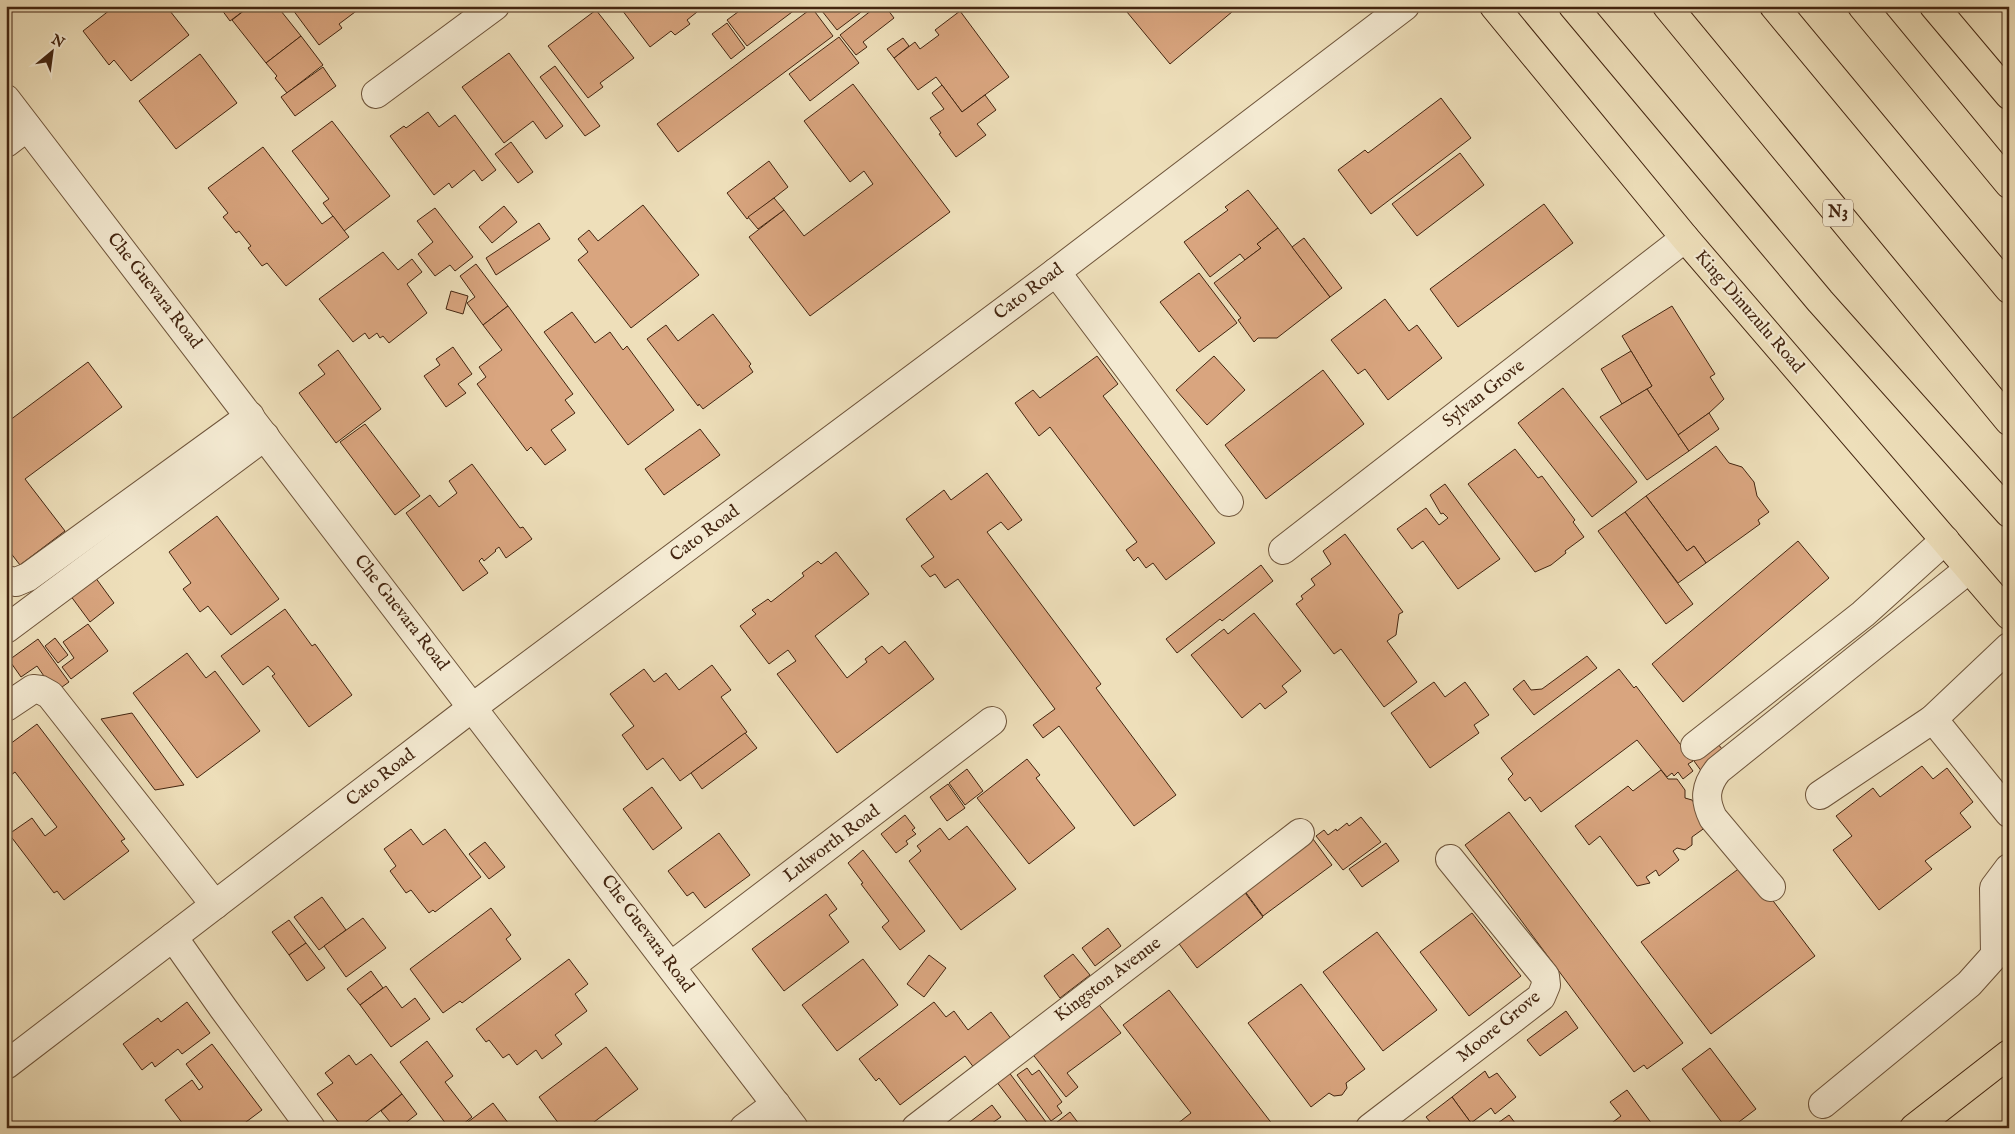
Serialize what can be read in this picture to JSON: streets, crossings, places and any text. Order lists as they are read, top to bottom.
{
  "streets": {
    "main road": ["N3", "King Dinuzulu Road"],
    "street": [
      "Che Guevara Road",
      "Cato Road",
      "Sylvan Grove",
      "Lulworth Road",
      "Kingston Avenue",
      "Moore Grove"
    ]
  },
  "crossings": [
    ["Che Guevara Road", "Cato Road"],
    ["Che Guevara Road", "Lulworth Road"],
    ["King Dinuzulu Road", "Sylvan Grove"]
  ],
  "north": "top right"
}
